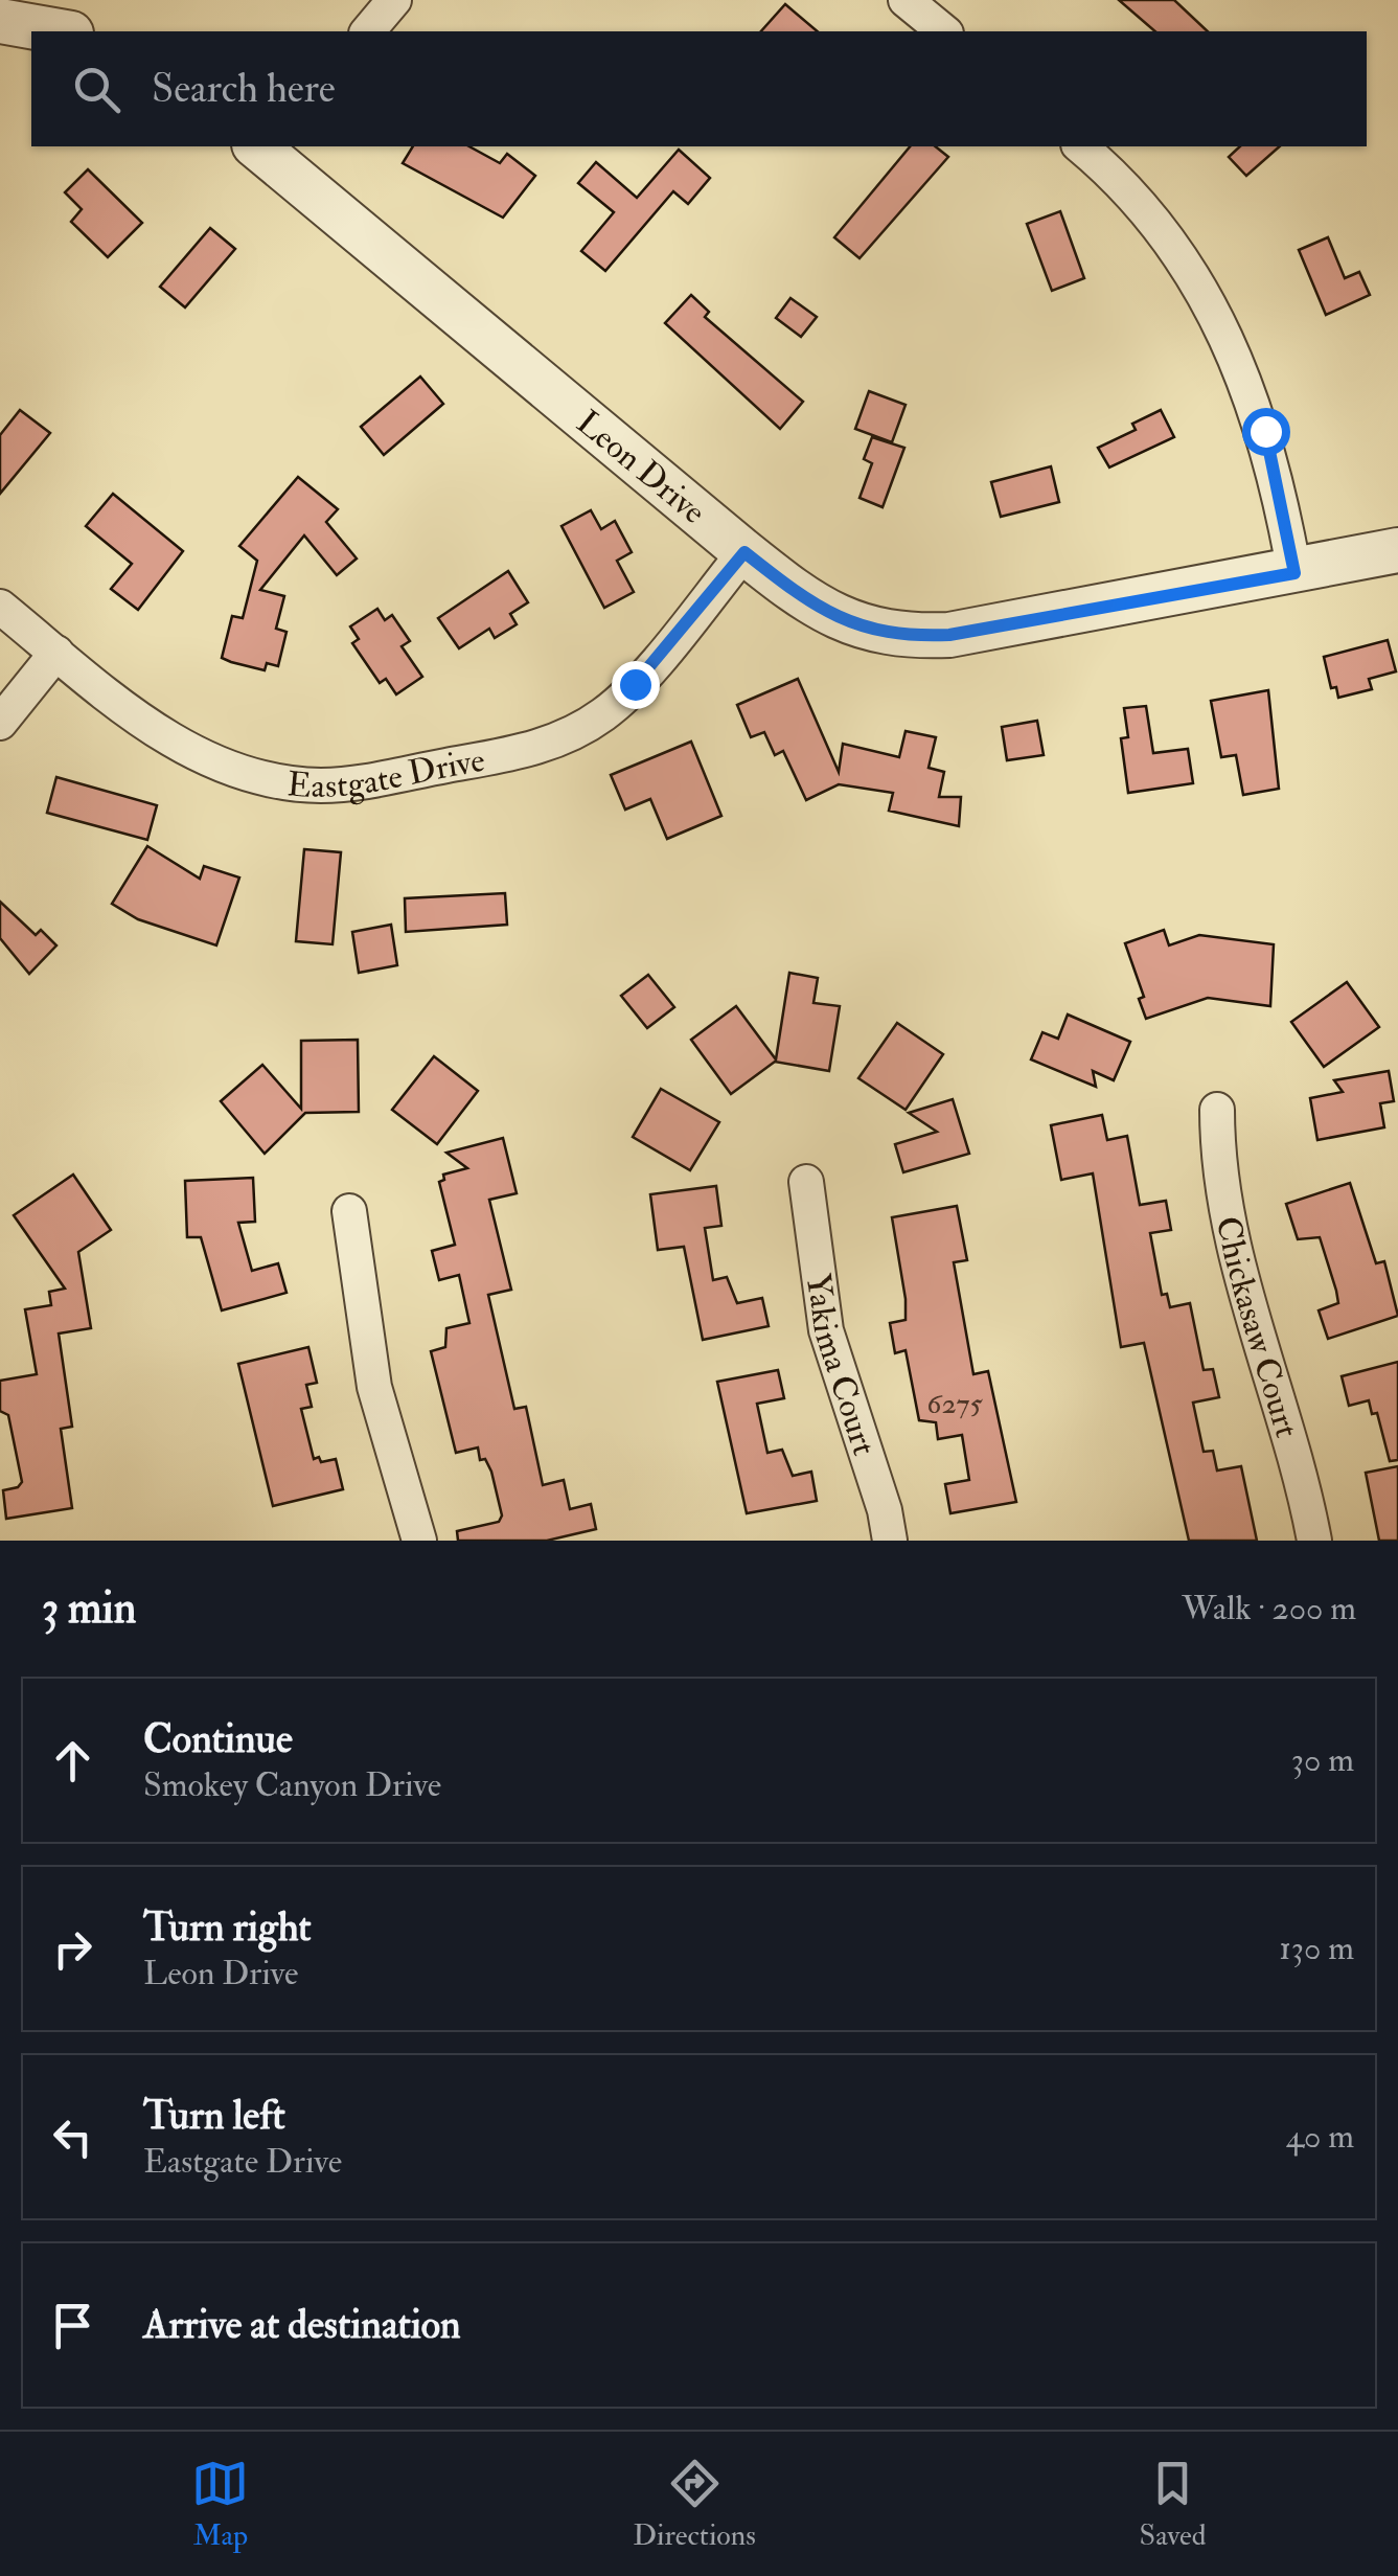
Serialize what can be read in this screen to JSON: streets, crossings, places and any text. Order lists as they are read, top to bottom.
{
  "streets": {
    "street": [
      "Leon Drive",
      "Eastgate Drive",
      "Chickasaw Court",
      "Yakima Court"
    ]
  },
  "crossings": [
    ["Leon Drive", "Eastgate Drive"]
  ],
  "house_numbers": ["6275"],
  "page": {
    "search": "Search here",
    "heading": ["3 min", "Walk · 200 m"],
    "list": [
      ["Continue", "Smokey Canyon Drive", "30 m"],
      ["Turn right", "Leon Drive", "130 m"],
      ["Turn left", "Eastgate Drive", "40 m"],
      "Arrive at destination"
    ],
    "nav": ["Map", "Directions", "Saved"]
  }
}
